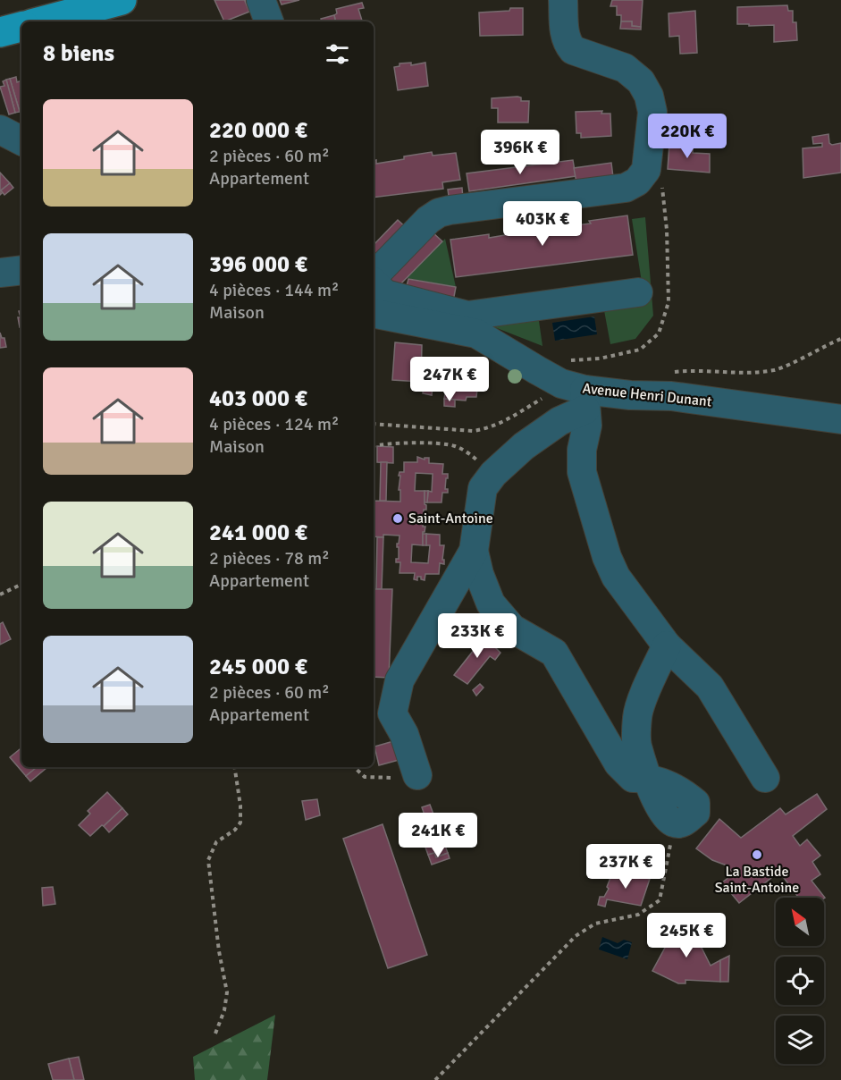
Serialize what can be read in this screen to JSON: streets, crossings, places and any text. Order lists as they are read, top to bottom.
{
  "streets": {
    "street": ["Avenue Henri Dunant"]
  },
  "places": ["Saint-Antoine", "La Bastide Saint-Antoine"],
  "north": "top left",
  "page": {
    "heading": "8 biens",
    "list": [
      {
        "name": "220 000 €",
        "note": "2 pièces · 60 m² · Appartement"
      },
      {
        "name": "396 000 €",
        "note": "4 pièces · 144 m² · Maison"
      },
      {
        "name": "403 000 €",
        "note": "4 pièces · 124 m² · Maison"
      },
      {
        "name": "241 000 €",
        "note": "2 pièces · 78 m² · Appartement"
      },
      {
        "name": "245 000 €",
        "note": "2 pièces · 60 m² · Appartement"
      }
    ],
    "price": [
      "220K €",
      "396K €",
      "403K €",
      "247K €",
      "233K €",
      "241K €",
      "237K €",
      "245K €"
    ]
  }
}
